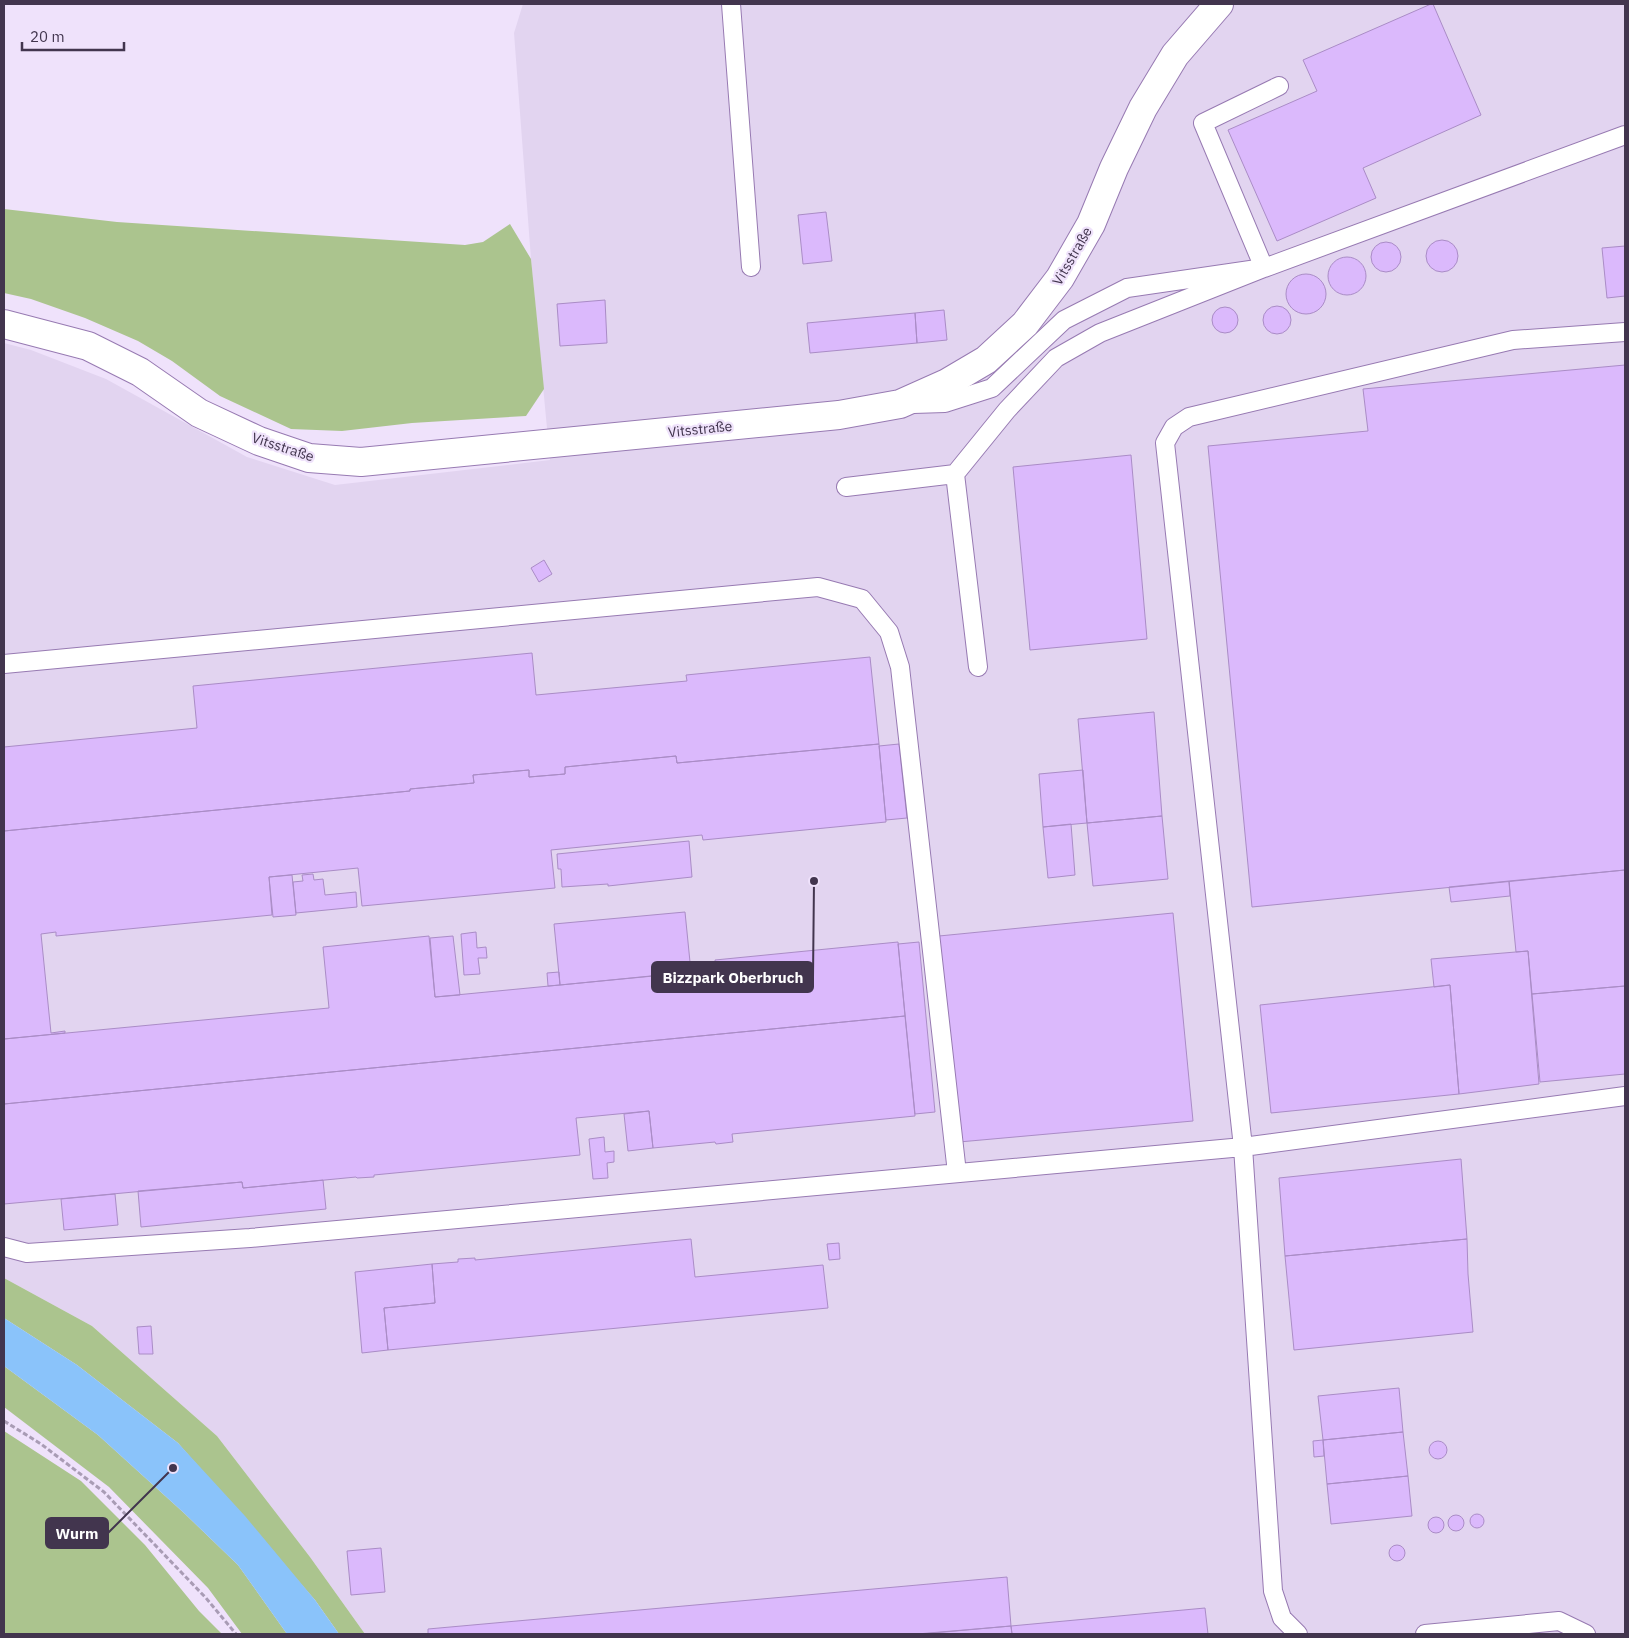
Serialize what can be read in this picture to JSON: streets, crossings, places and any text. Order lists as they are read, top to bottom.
{
  "streets": {
    "street": ["Vitsstraße"]
  },
  "places": ["Bizzpark Oberbruch", "Wurm"],
  "scale_bar": "20 m"
}
